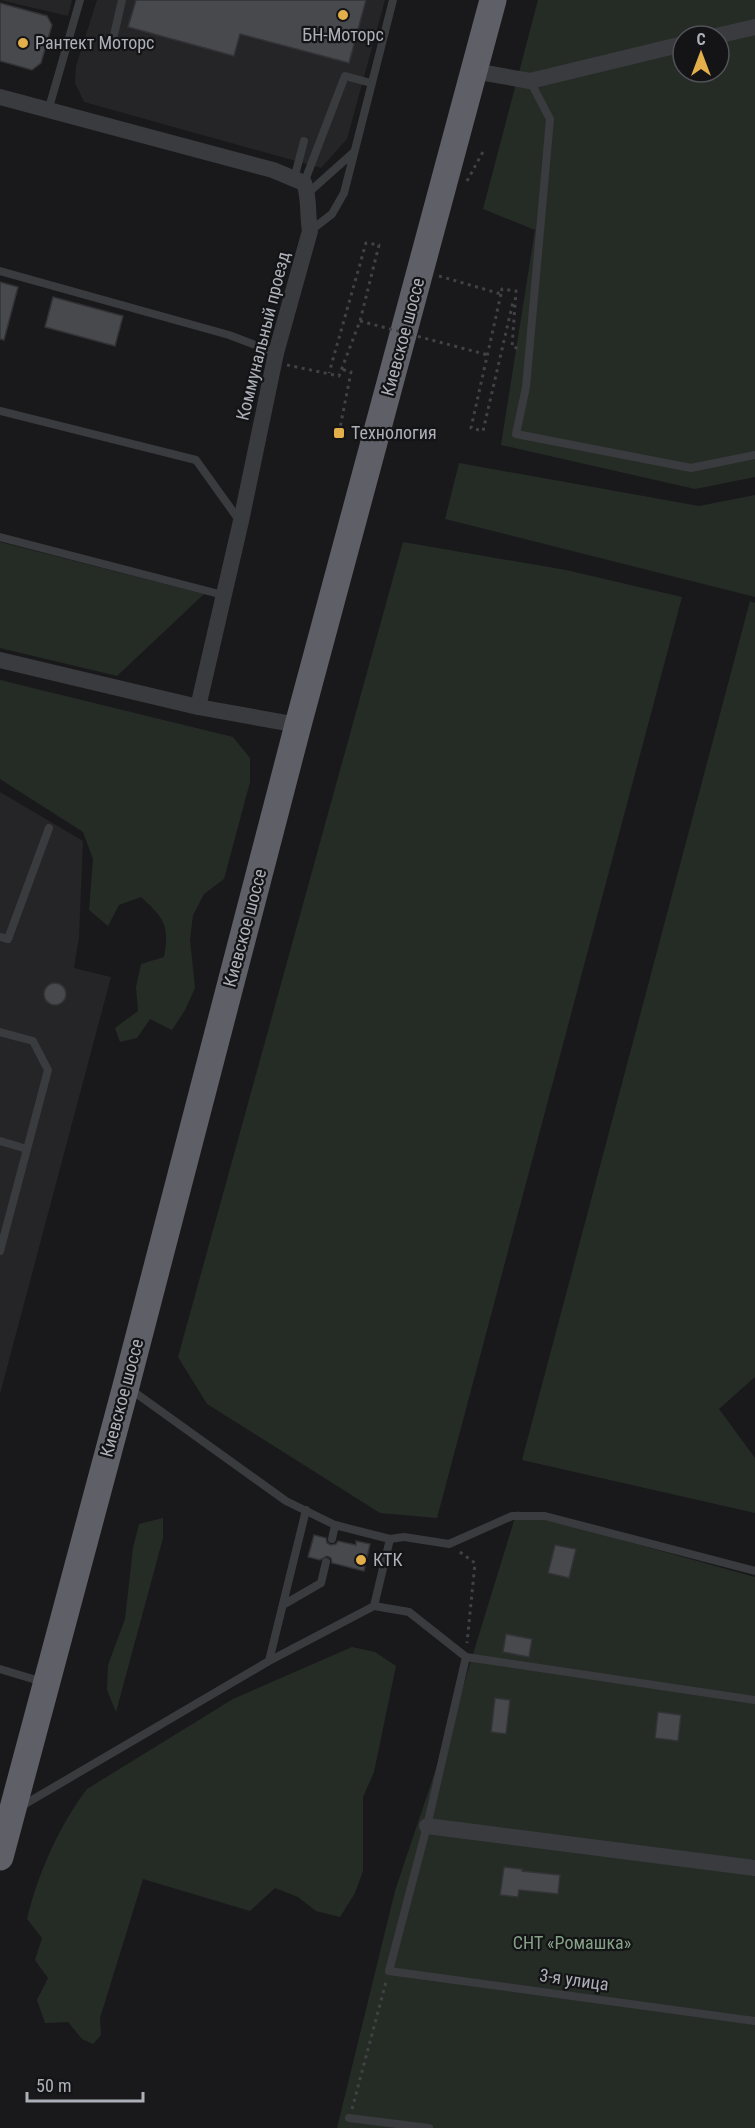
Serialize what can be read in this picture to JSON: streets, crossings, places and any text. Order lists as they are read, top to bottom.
{
  "streets": {
    "highway": ["Киевское шоссе"],
    "street": ["Коммунальный проезд"],
    "lane": ["3-я улица"]
  },
  "parks": ["СНТ «Ромашка»"],
  "places": {
    "other": ["БН-Моторс", "Рантект Моторс", "КТК"],
    "transit": ["Технология"]
  },
  "scale_bar": "50 m",
  "north": "top"
}
